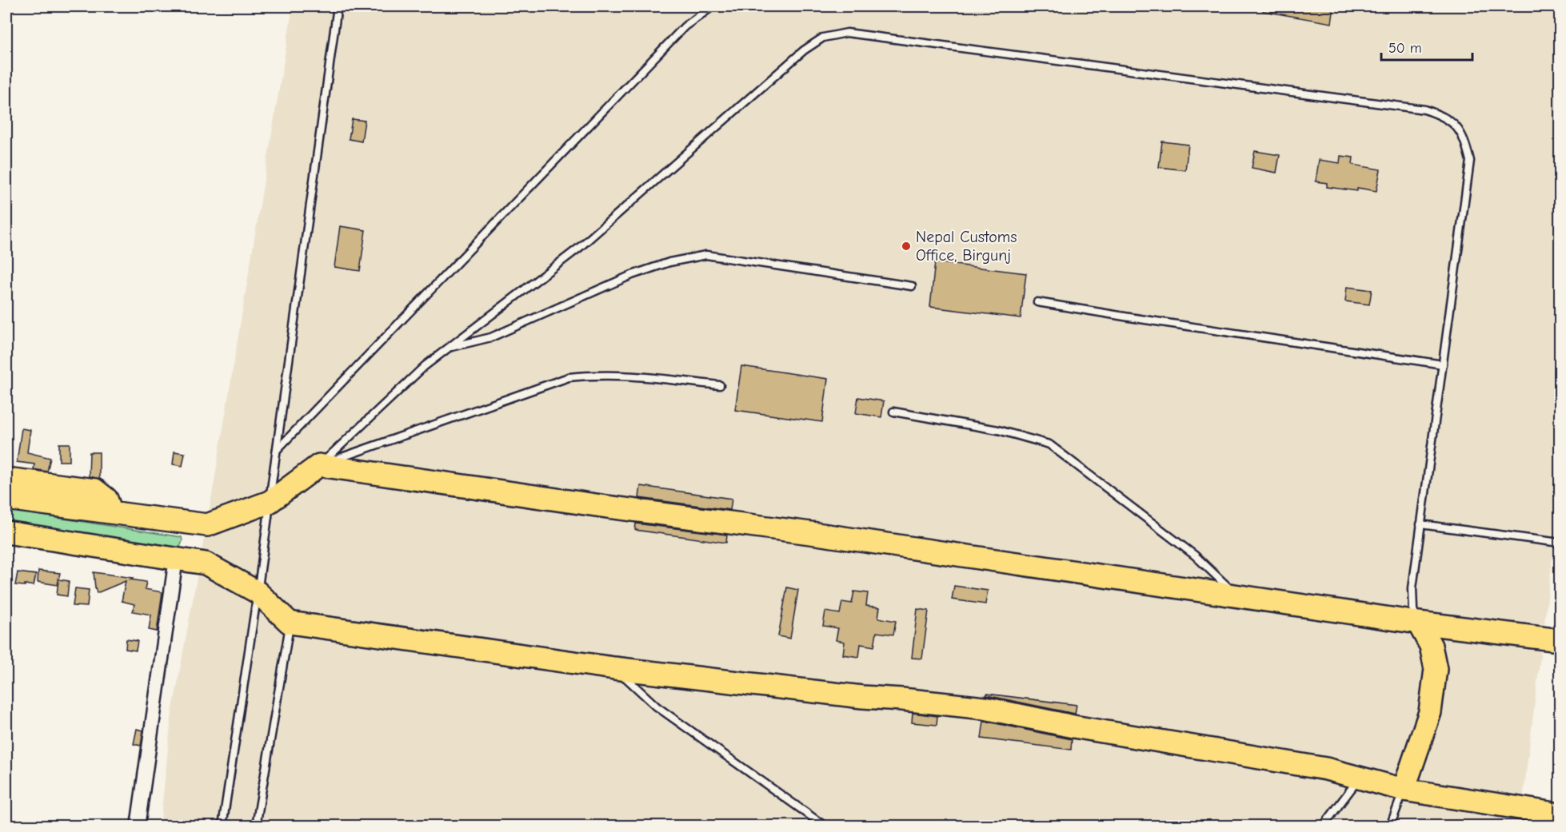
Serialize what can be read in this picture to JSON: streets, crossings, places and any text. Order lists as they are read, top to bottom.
{
  "places": ["Nepal Customs Office, Birgunj"],
  "scale_bar": "50 m"
}
